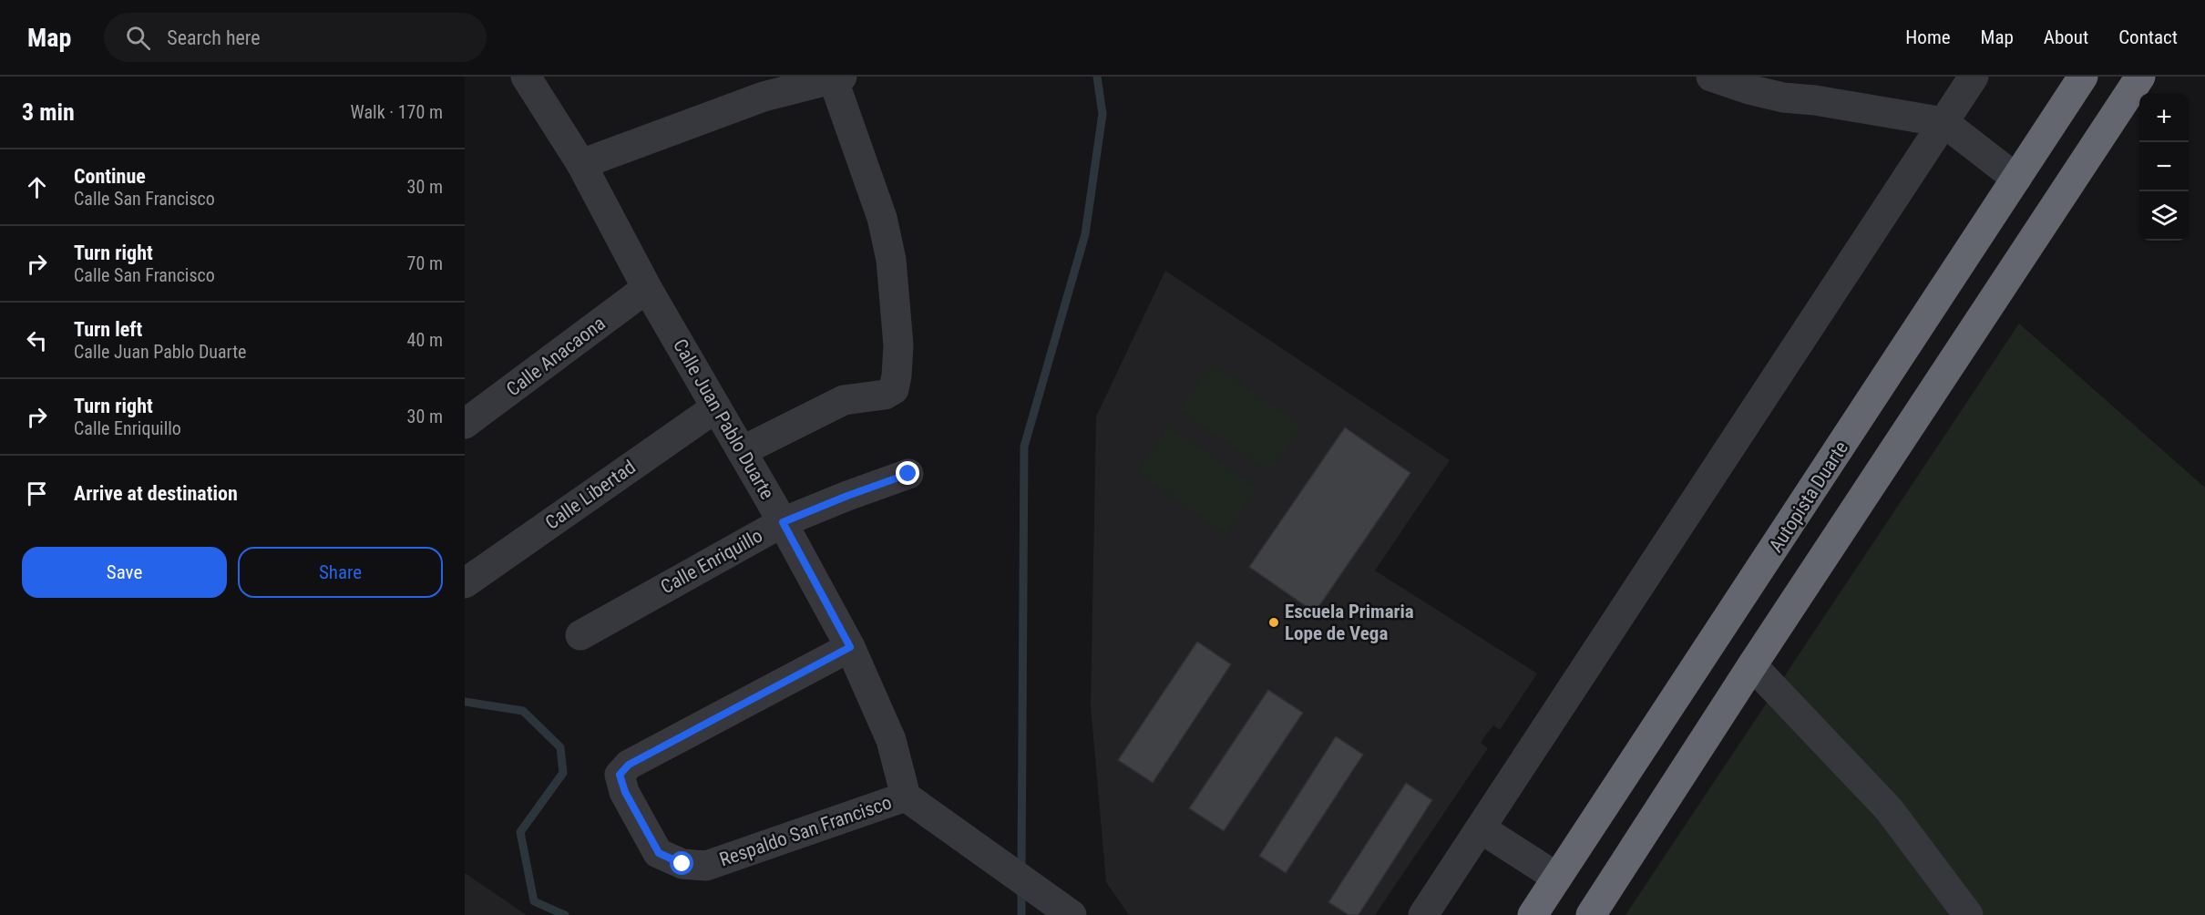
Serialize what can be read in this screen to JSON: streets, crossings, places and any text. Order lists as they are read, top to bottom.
{
  "streets": {
    "highway": ["Autopista Duarte"],
    "street": [
      "Calle Anacaona",
      "Calle Juan Pablo Duarte",
      "Calle Libertad",
      "Calle Enriquillo",
      "Respaldo San Francisco"
    ]
  },
  "crossings": [
    ["Calle Anacaona", "Calle Juan Pablo Duarte"],
    ["Calle Juan Pablo Duarte", "Calle Libertad"],
    ["Calle Juan Pablo Duarte", "Calle Enriquillo"],
    ["Calle Juan Pablo Duarte", "Respaldo San Francisco"]
  ],
  "places": ["Escuela Primaria Lope de Vega"],
  "page": {
    "header": "Map",
    "search": "Search here",
    "nav": [
      "Home",
      "Map",
      "About",
      "Contact"
    ],
    "heading": ["3 min", "Walk · 170 m"],
    "map_buttons": ["+", "−"],
    "list": [
      ["Continue", "Calle San Francisco", "30 m"],
      ["Turn right", "Calle San Francisco", "70 m"],
      ["Turn left", "Calle Juan Pablo Duarte", "40 m"],
      ["Turn right", "Calle Enriquillo", "30 m"],
      "Arrive at destination"
    ],
    "buttons": ["Save", "Share"]
  }
}
